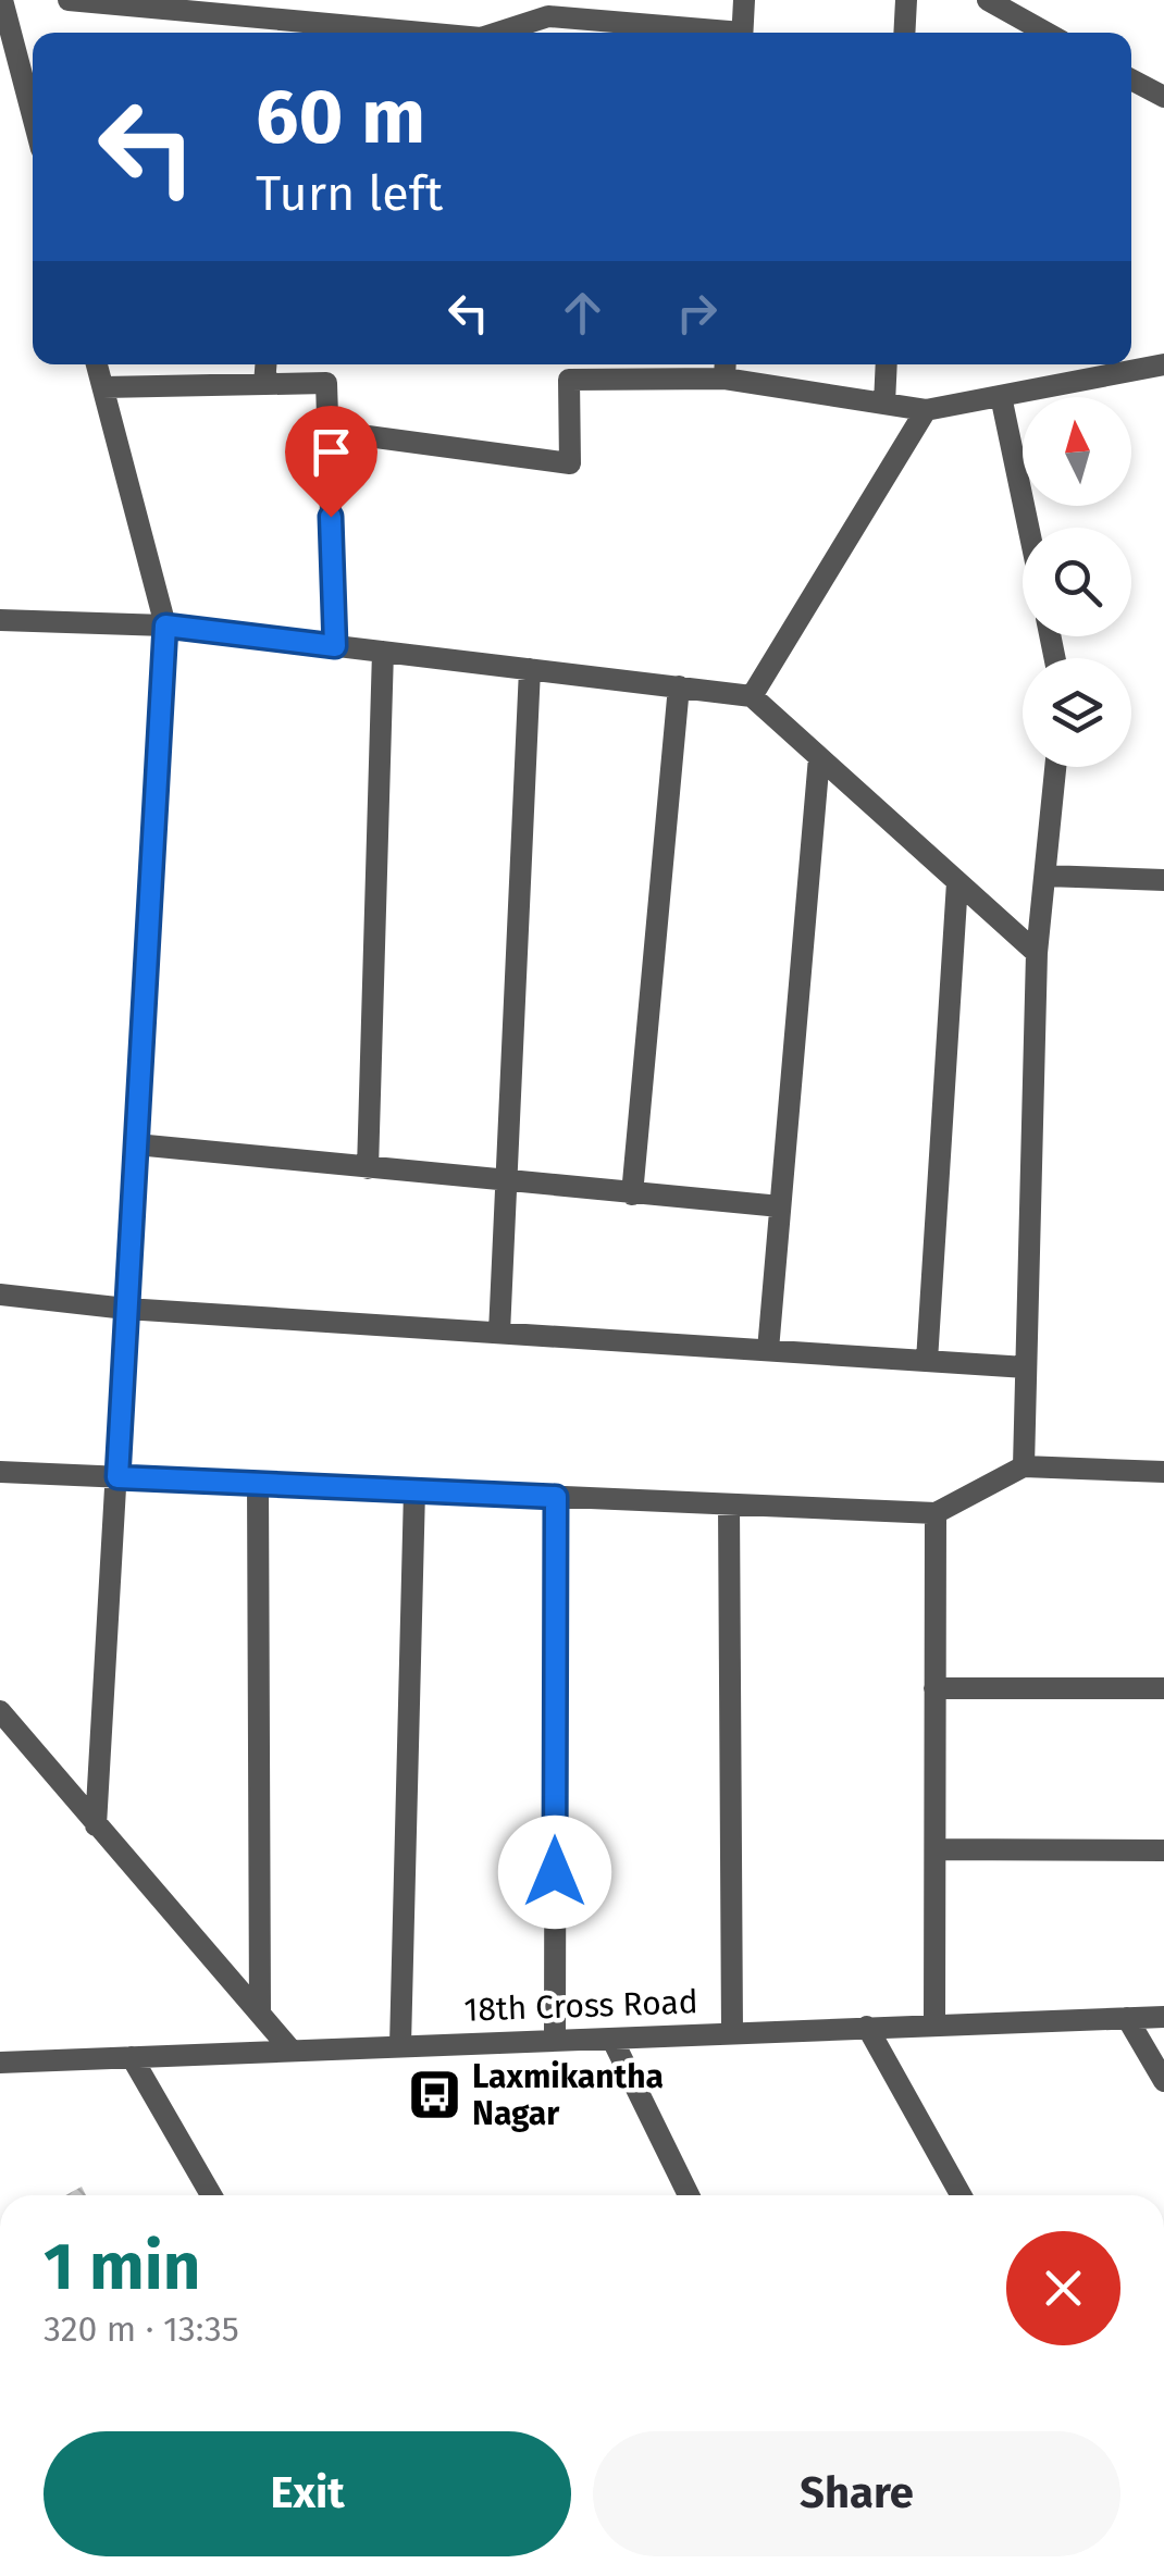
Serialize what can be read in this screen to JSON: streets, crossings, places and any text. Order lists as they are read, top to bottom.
{
  "streets": {
    "street": ["18th Cross Road"]
  },
  "places": {
    "bus stop": ["Laxmikantha Nagar"]
  },
  "north": "top",
  "page": {
    "turn": ["60 m", "Turn left"],
    "heading": ["1 min", "320 m · 13:35"],
    "buttons": ["Exit", "Share"]
  }
}
